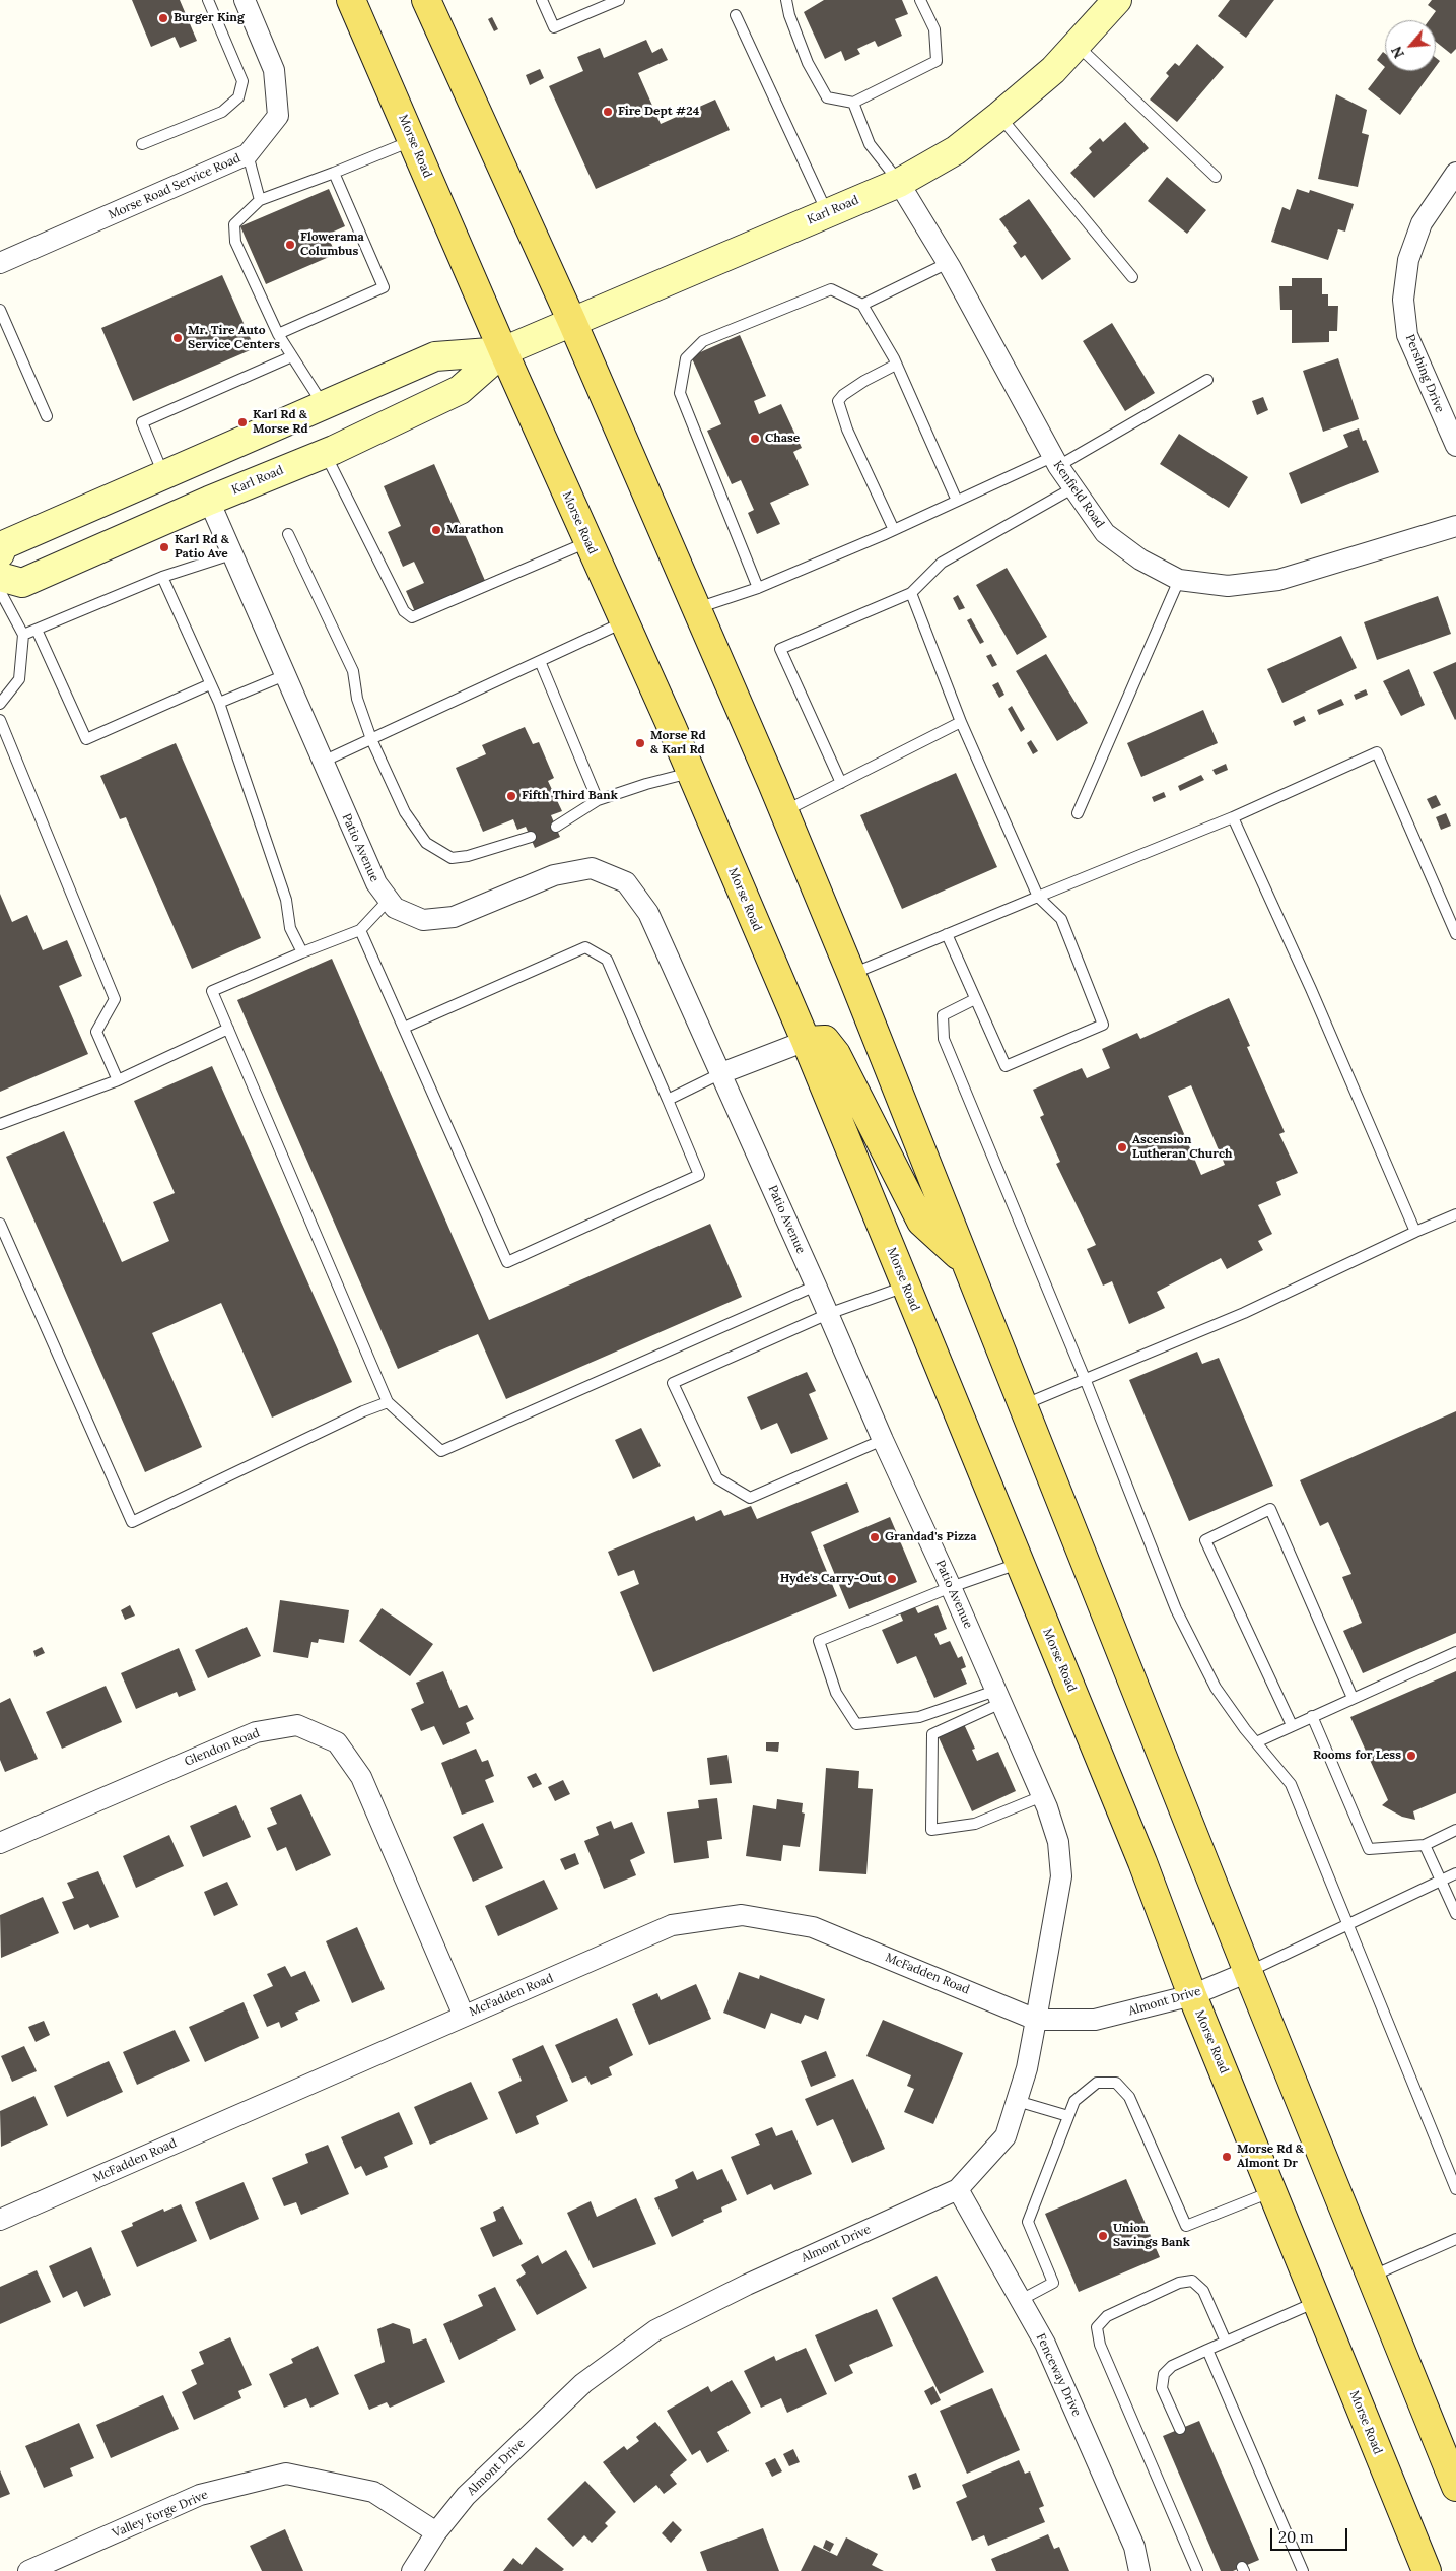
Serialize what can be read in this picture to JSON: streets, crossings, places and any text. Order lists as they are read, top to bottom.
{
  "streets": {
    "main road": ["Morse Road", "Karl Road"],
    "street": [
      "Morse Road Service Road",
      "Pershing Drive",
      "Kenfield Road",
      "Patio Avenue",
      "Glendon Road",
      "McFadden Road",
      "Almont Drive",
      "Fenceway Drive",
      "Valley Forge Drive"
    ]
  },
  "crossings": [
    ["Morse Road", "Karl Road"],
    ["Morse Road", "Almont Drive"],
    ["Karl Road", "Kenfield Road"],
    ["Karl Road", "Patio Avenue"],
    ["Patio Avenue", "McFadden Road"],
    ["Patio Avenue", "Almont Drive"],
    ["Glendon Road", "McFadden Road"],
    ["McFadden Road", "Almont Drive"],
    ["Almont Drive", "Fenceway Drive"],
    ["Almont Drive", "Valley Forge Drive"]
  ],
  "places": [
    "Burger King",
    "Fire Dept #24",
    "Flowerama Columbus",
    "Mr. Tire Auto Service Centers",
    "Karl Rd & Morse Rd",
    "Chase",
    "Marathon",
    "Karl Rd & Patio Ave",
    "Morse Rd & Karl Rd",
    "Fifth Third Bank",
    "Ascension Lutheran Church",
    "Grandad's Pizza",
    "Hyde's Carry-Out",
    "Rooms for Less",
    "Morse Rd & Almont Dr",
    "Union Savings Bank"
  ],
  "scale_bar": "20 m",
  "north": "bottom left"
}
